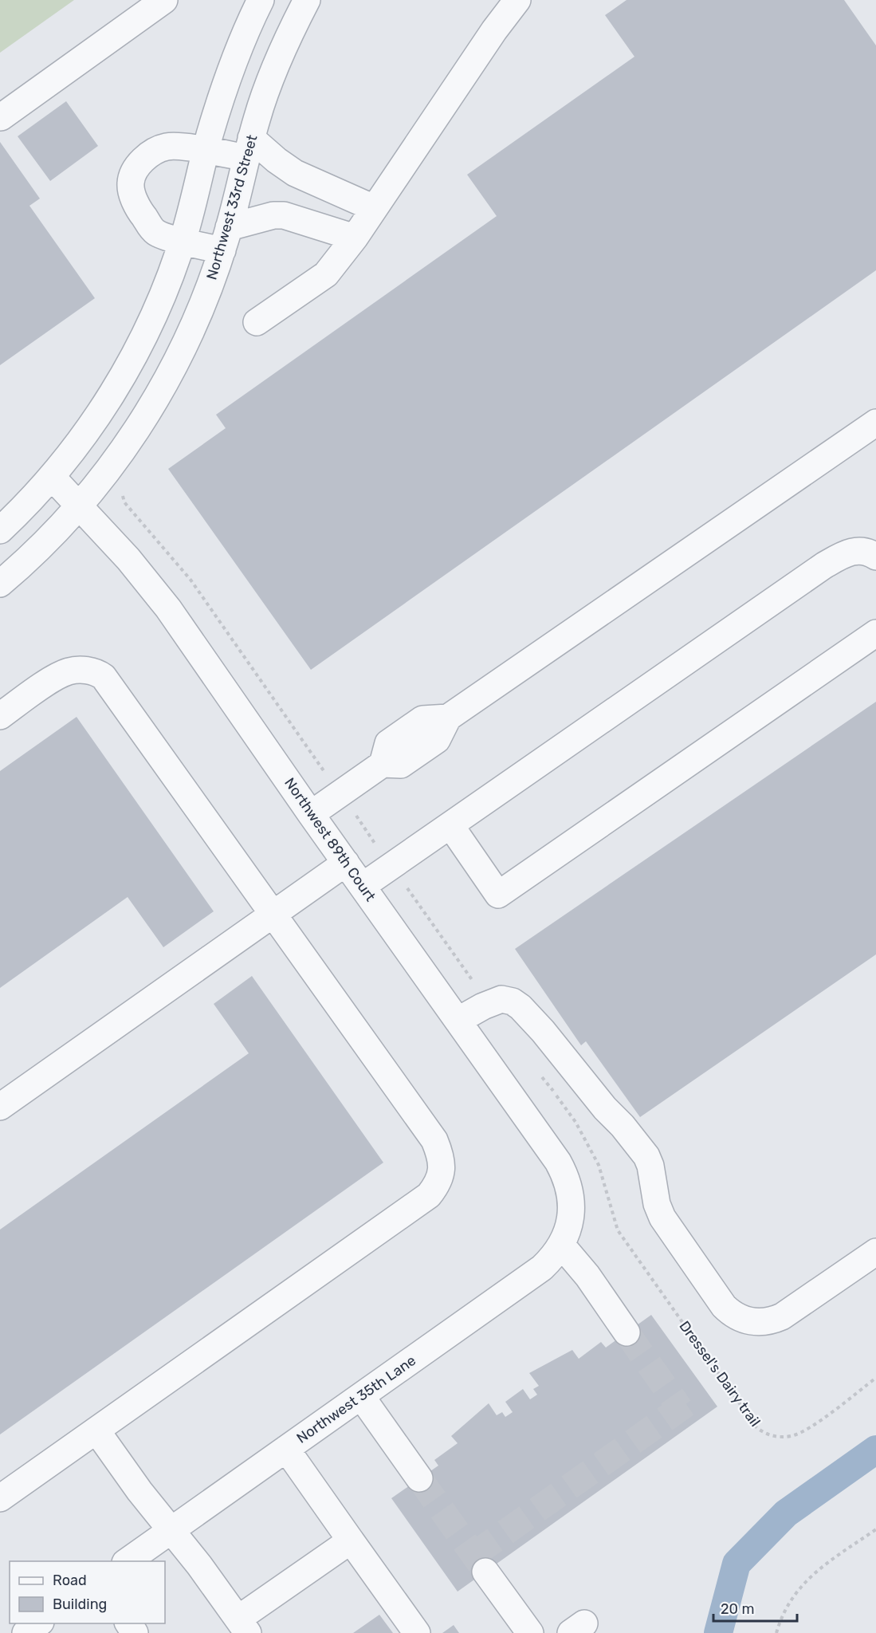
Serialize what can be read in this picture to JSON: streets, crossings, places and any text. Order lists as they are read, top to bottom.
{
  "streets": {
    "street": ["Northwest 33rd Street", "Northwest 89th Court", "Northwest 35th Lane"],
    "path": ["Dressel's Dairy trail"]
  },
  "crossings": [
    ["Northwest 33rd Street", "Northwest 89th Court"],
    ["Northwest 89th Court", "Northwest 35th Lane"]
  ],
  "legend": ["Road", "Building"],
  "scale_bar": "20 m"
}
